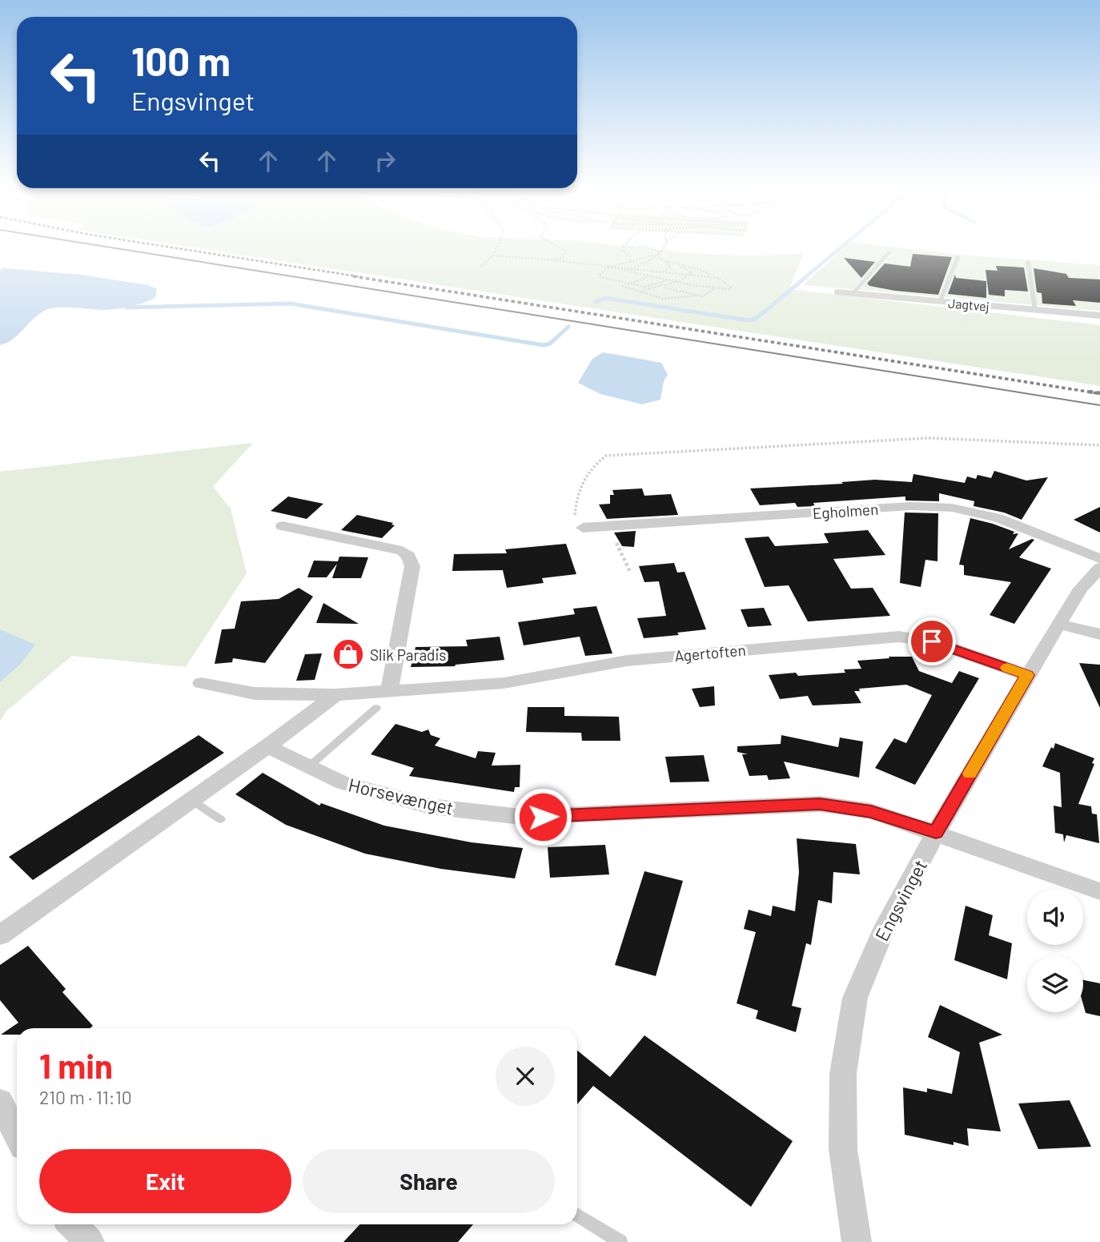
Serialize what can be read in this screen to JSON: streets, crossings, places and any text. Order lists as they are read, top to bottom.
{
  "streets": {
    "street": [
      "Jagtvej",
      "Egholmen",
      "Agertoften",
      "Horsevænget",
      "Engsvinget"
    ]
  },
  "crossings": [
    ["Agertoften", "Engsvinget"],
    ["Horsevænget", "Engsvinget"]
  ],
  "places": {
    "shop": ["Slik Paradis"]
  },
  "page": {
    "turn": ["100 m", "Engsvinget"],
    "heading": ["1 min", "210 m · 11:10"],
    "buttons": ["Exit", "Share"]
  }
}
